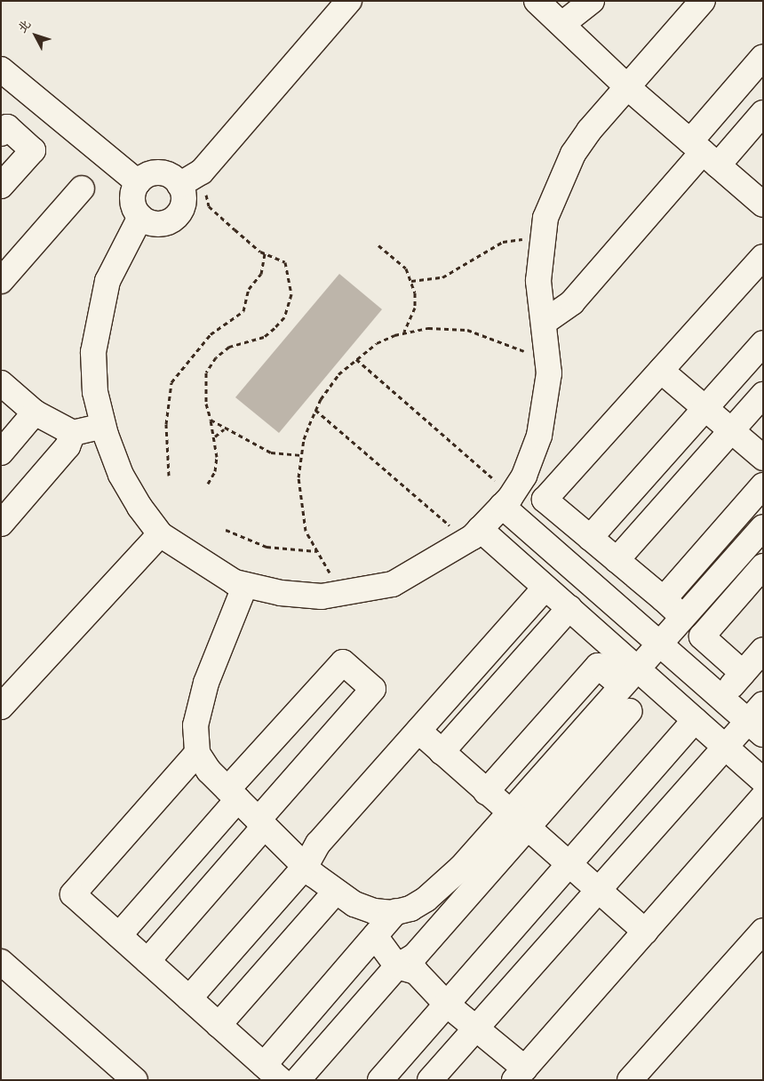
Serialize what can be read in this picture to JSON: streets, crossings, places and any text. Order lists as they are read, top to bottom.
{
  "north": "top left"
}
